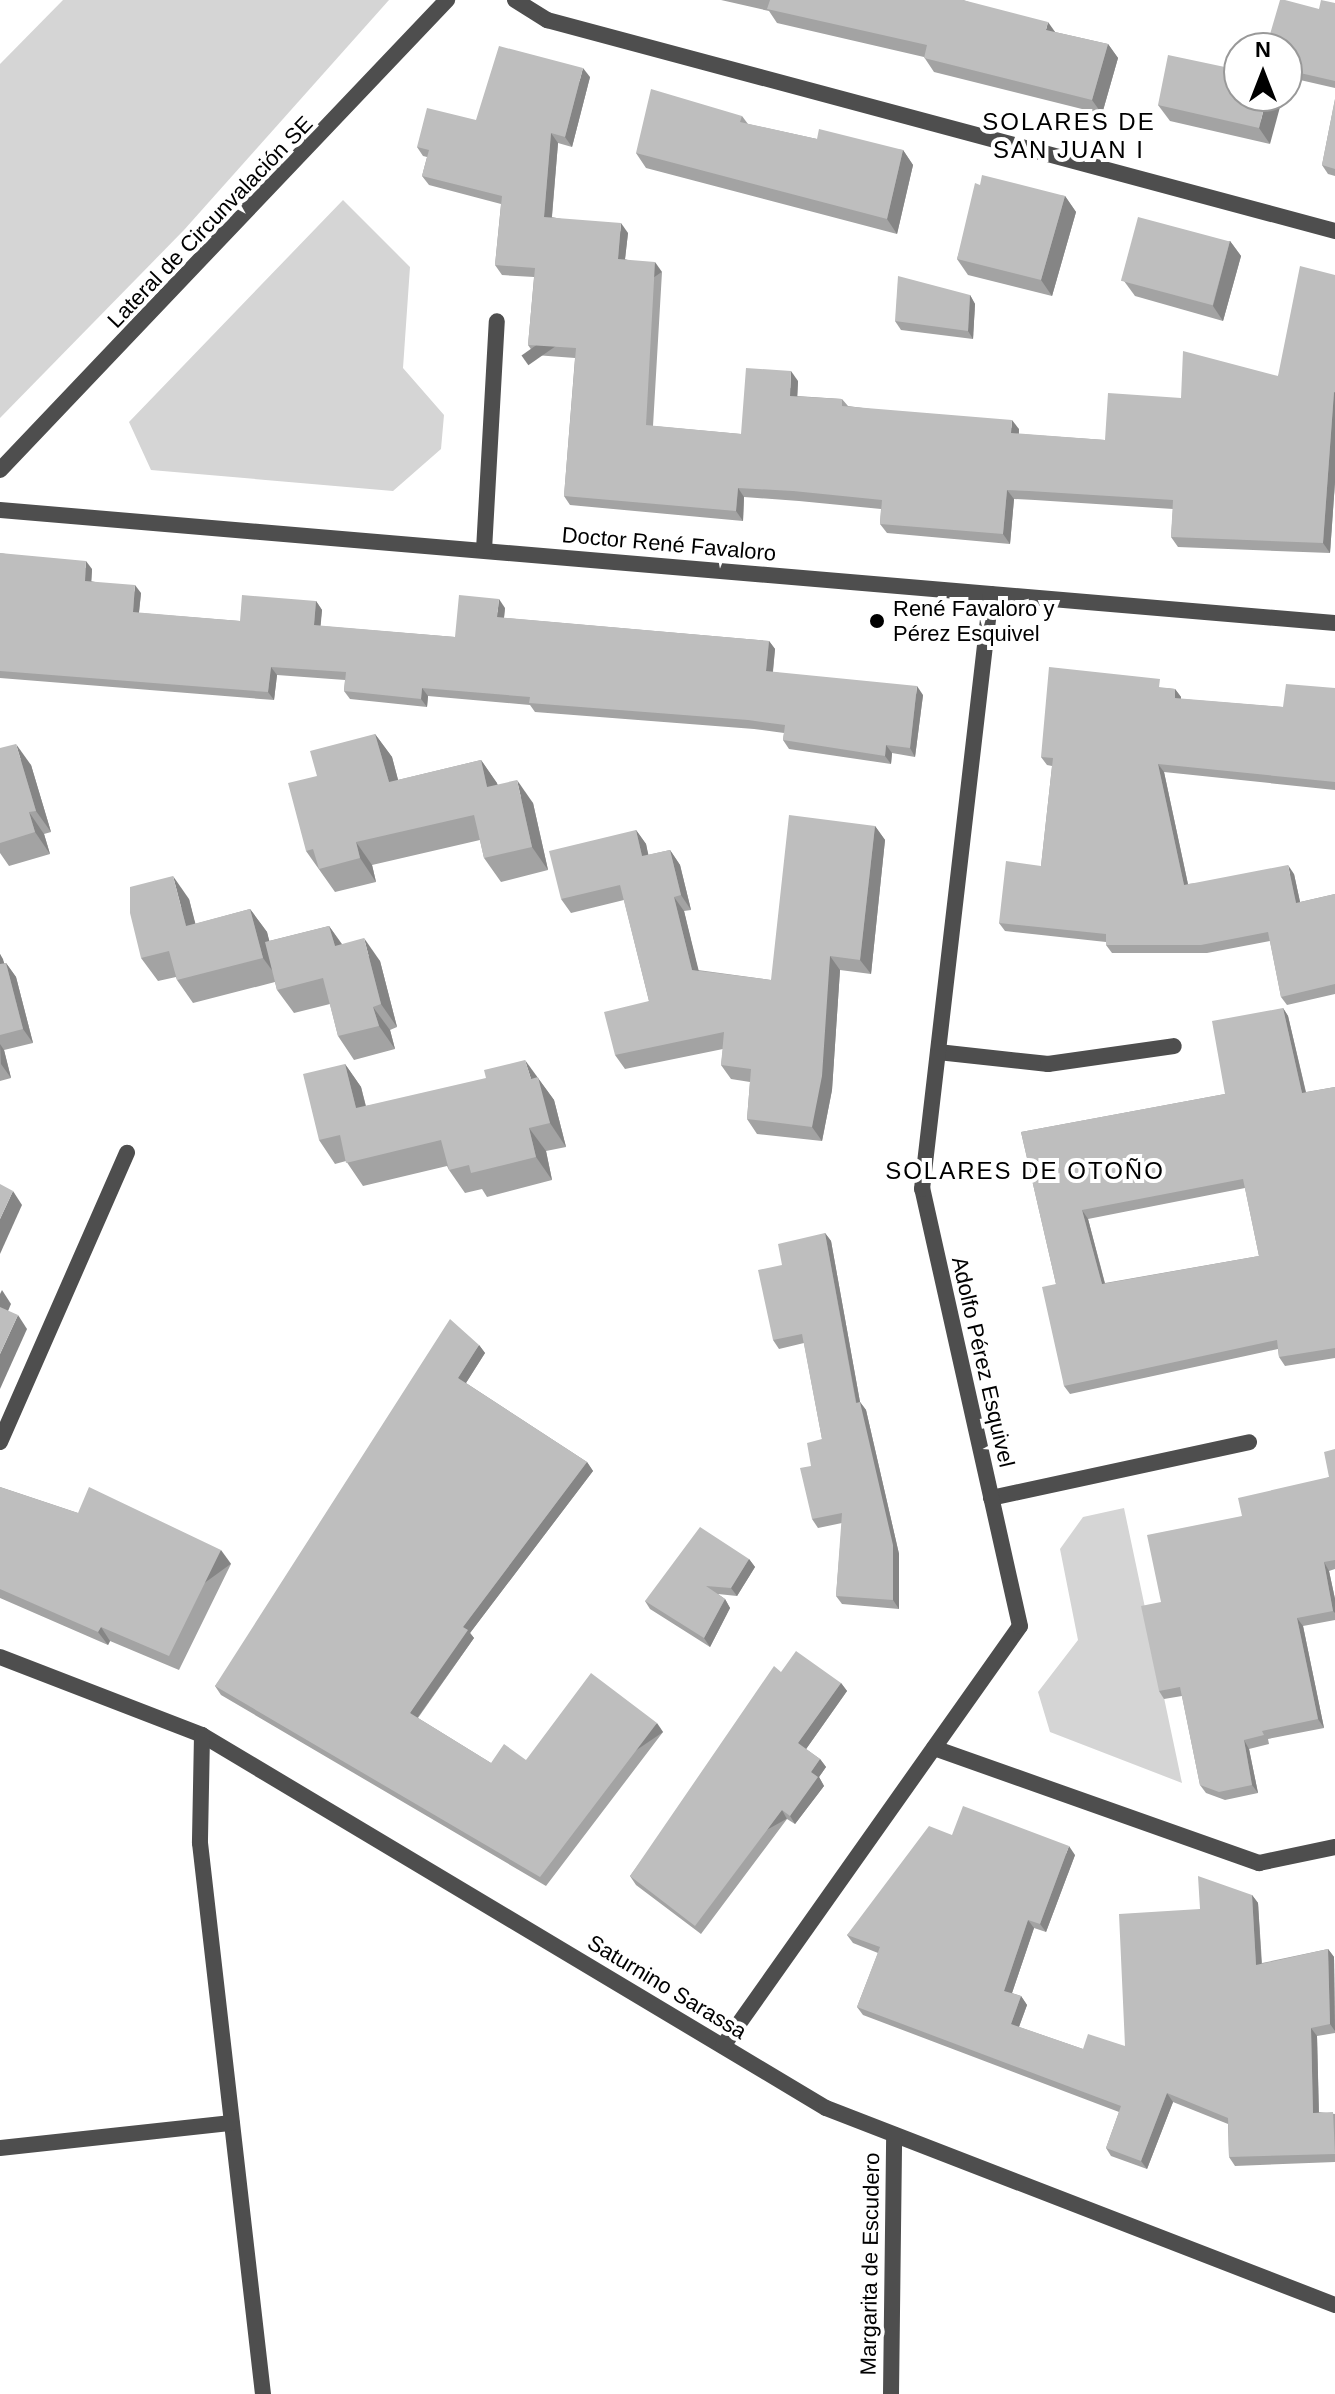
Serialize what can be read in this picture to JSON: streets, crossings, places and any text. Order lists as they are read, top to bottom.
{
  "streets": {
    "street": [
      "Lateral de Circunvalación SE",
      "Doctor René Favaloro",
      "Adolfo Pérez Esquivel",
      "Saturnino Sarassa",
      "Margarita de Escudero"
    ]
  },
  "crossings": [
    ["Doctor René Favaloro", "Adolfo Pérez Esquivel"],
    ["Adolfo Pérez Esquivel", "Saturnino Sarassa"],
    ["Saturnino Sarassa", "Margarita de Escudero"]
  ],
  "districts": ["SOLARES DE SAN JUAN I", "SOLARES DE OTOÑO"],
  "places": ["René Favaloro y Pérez Esquivel"],
  "north": "top"
}
